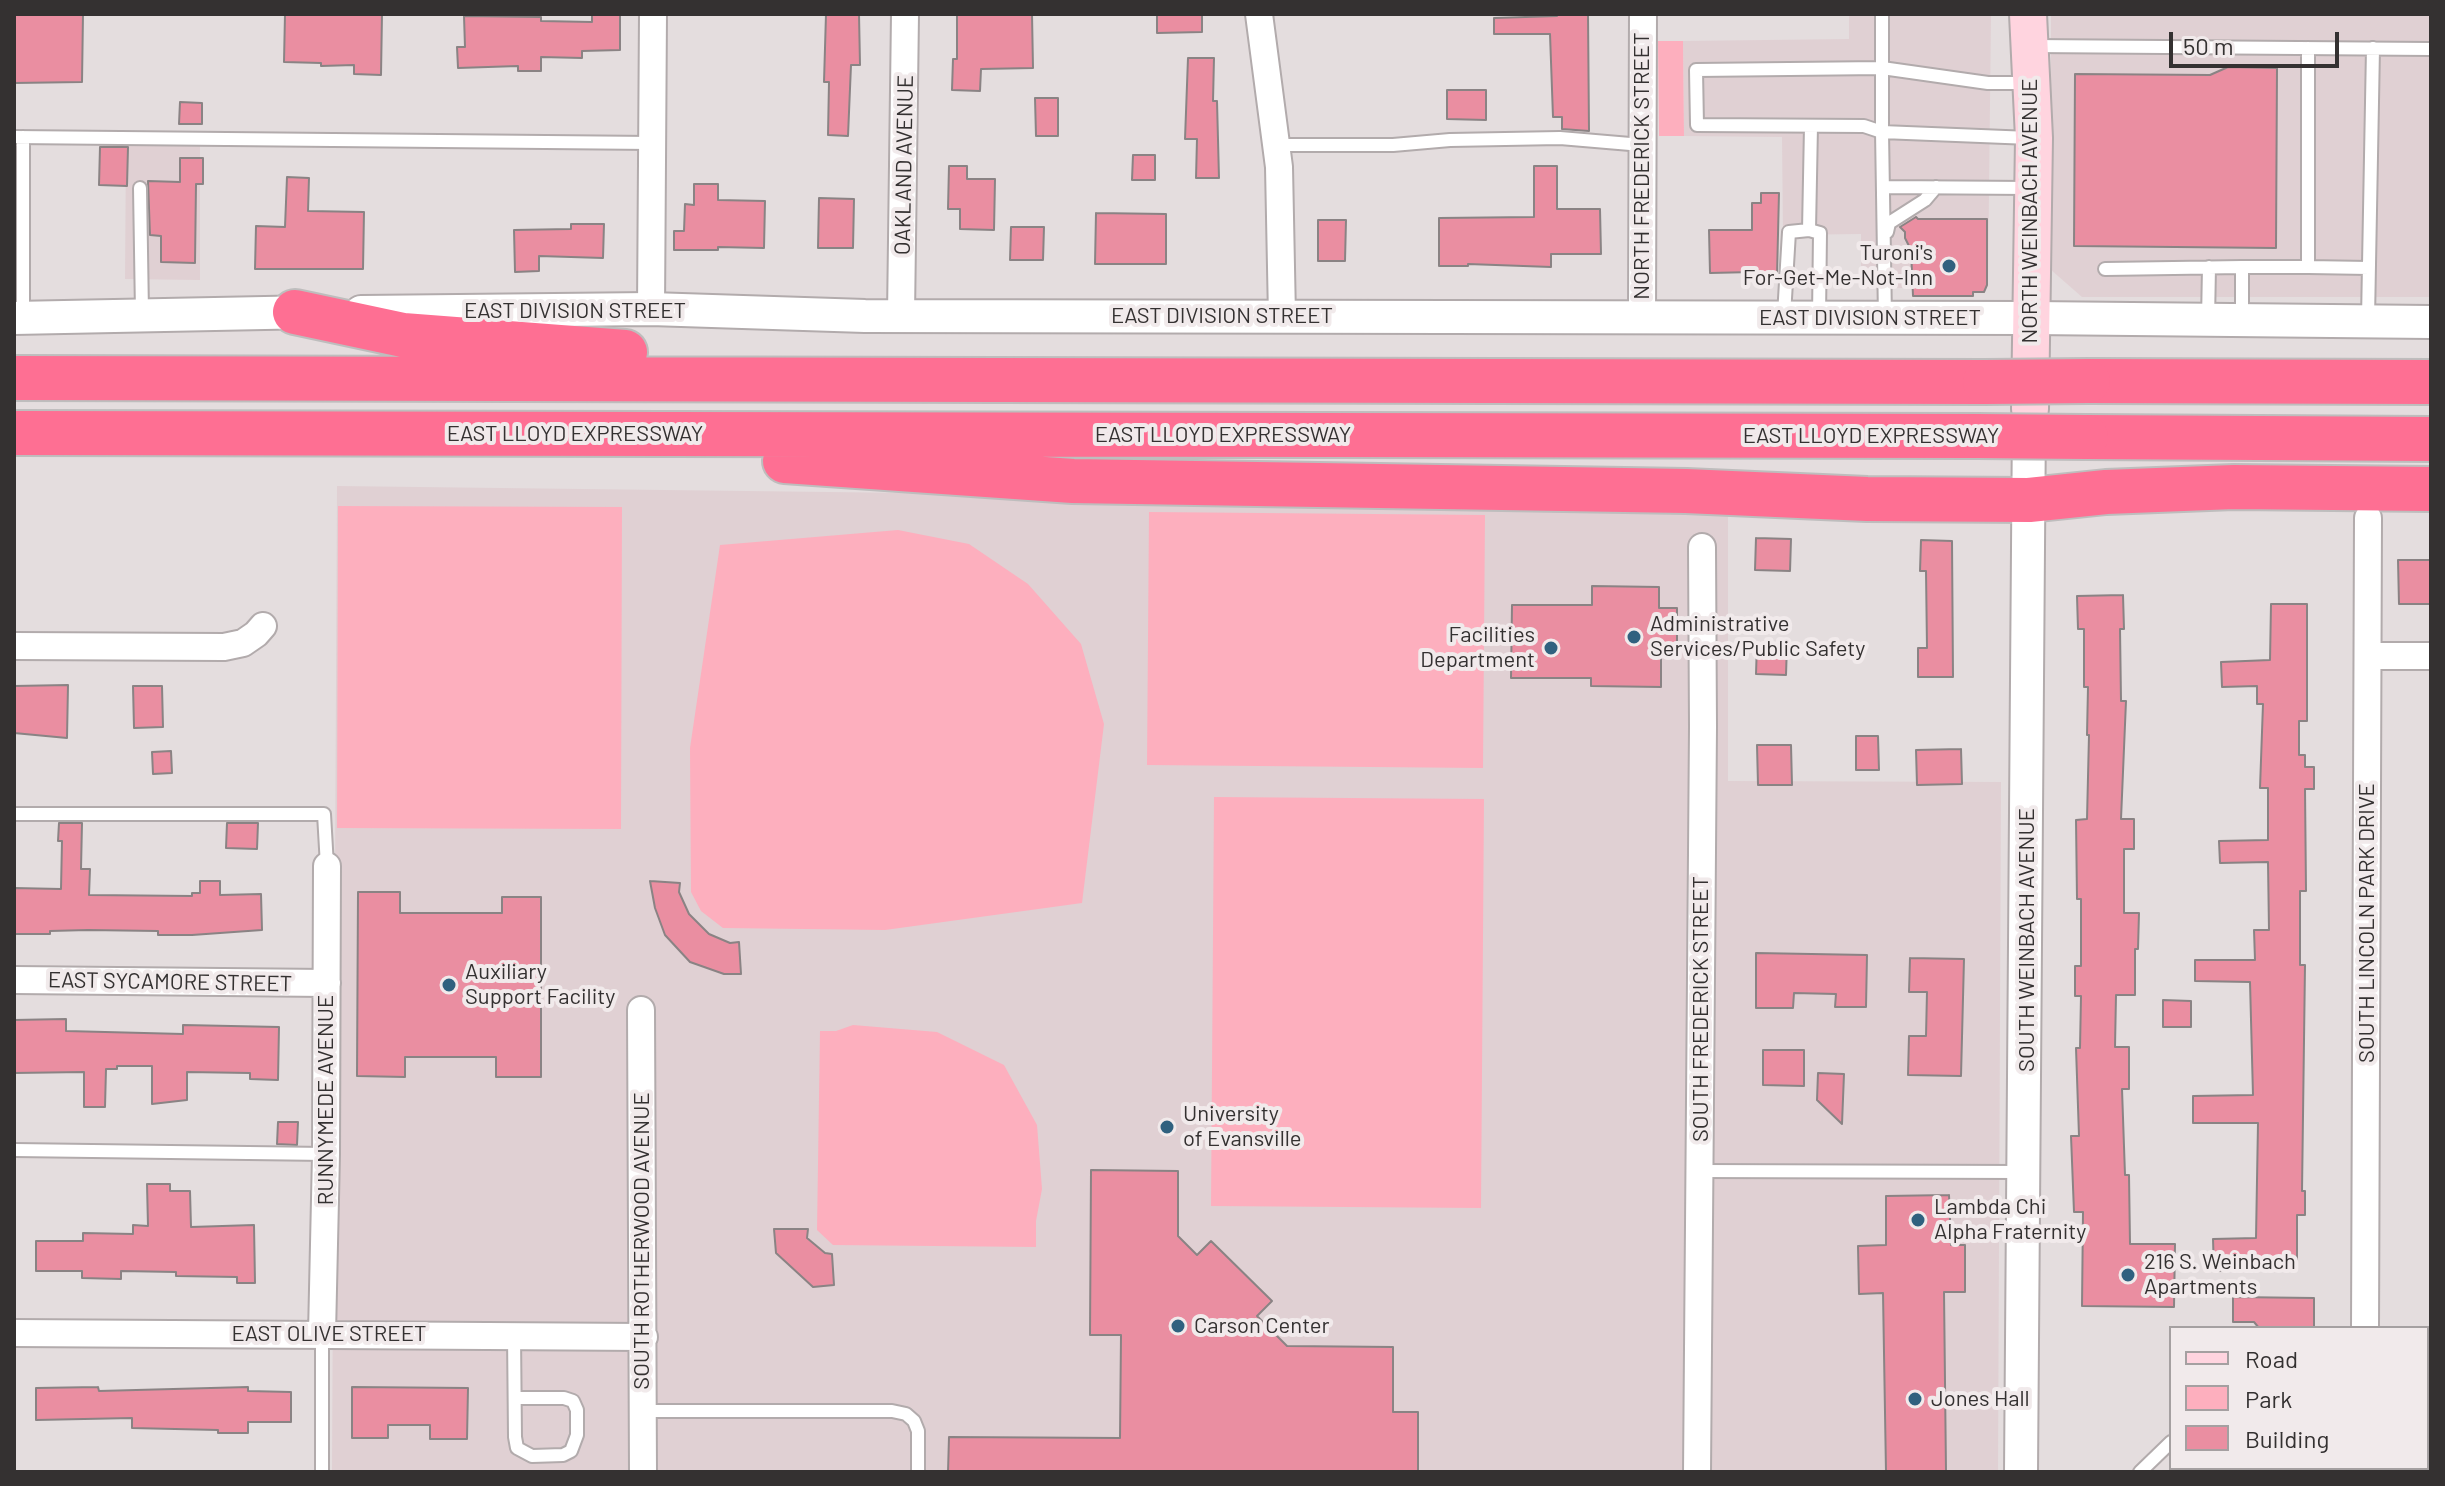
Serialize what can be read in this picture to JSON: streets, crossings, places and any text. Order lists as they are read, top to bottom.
{
  "streets": {
    "highway": ["EAST LLOYD EXPRESSWAY"],
    "main road": ["NORTH WEINBACH AVENUE"],
    "street": [
      "OAKLAND AVENUE",
      "NORTH FREDERICK STREET",
      "EAST DIVISION STREET",
      "SOUTH LINCOLN PARK DRIVE",
      "SOUTH WEINBACH AVENUE",
      "EAST SYCAMORE STREET",
      "SOUTH FREDERICK STREET",
      "RUNNYMEDE AVENUE",
      "SOUTH ROTHERWOOD AVENUE",
      "EAST OLIVE STREET"
    ]
  },
  "crossings": [
    ["OAKLAND AVENUE", "EAST DIVISION STREET"],
    ["NORTH FREDERICK STREET", "EAST DIVISION STREET"],
    ["NORTH WEINBACH AVENUE", "EAST DIVISION STREET"],
    ["NORTH WEINBACH AVENUE", "SOUTH WEINBACH AVENUE"],
    ["EAST SYCAMORE STREET", "RUNNYMEDE AVENUE"],
    ["RUNNYMEDE AVENUE", "EAST OLIVE STREET"],
    ["SOUTH ROTHERWOOD AVENUE", "EAST OLIVE STREET"]
  ],
  "places": [
    "Turoni's For-Get-Me-Not-Inn",
    "Administrative Services/Public Safety",
    "Facilities Department",
    "Auxiliary Support Facility",
    "University of Evansville",
    "Lambda Chi Alpha Fraternity",
    "216 S. Weinbach Apartments",
    "Carson Center",
    "Jones Hall"
  ],
  "legend": ["Road", "Park", "Building"],
  "scale_bar": "50 m"
}
